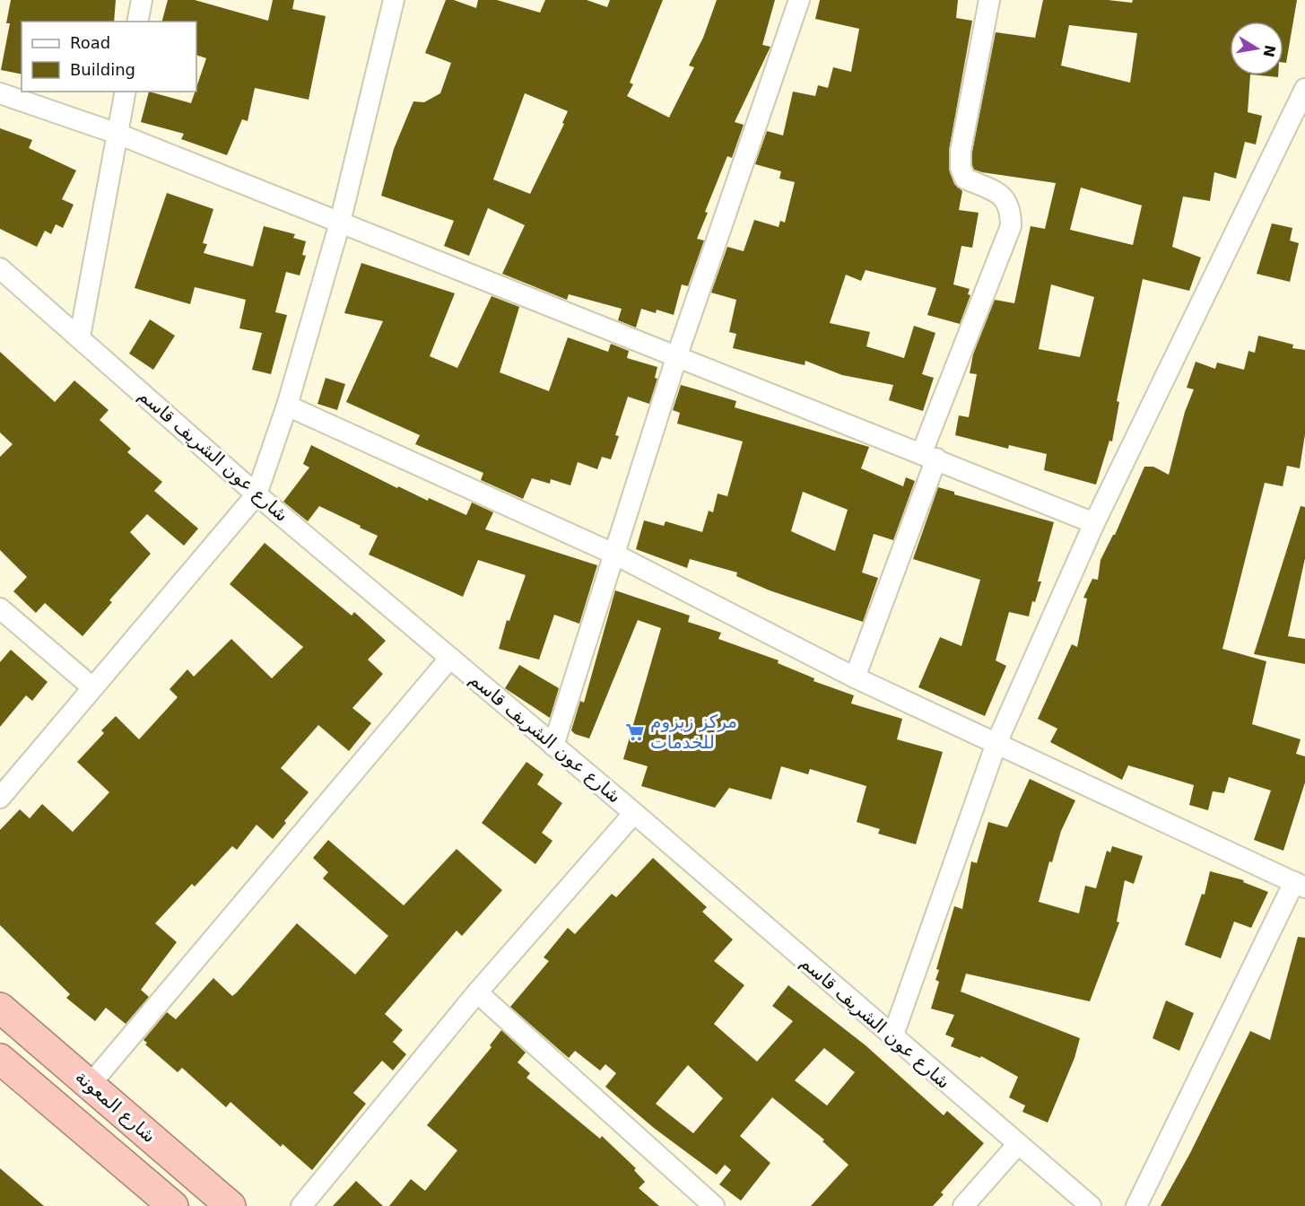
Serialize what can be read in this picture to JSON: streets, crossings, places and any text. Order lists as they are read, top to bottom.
{
  "streets": {
    "highway": ["شارع المعونة"],
    "street": ["شارع عون الشريف قاسم"]
  },
  "places": {
    "supermarket": ["مركز زيزوم للخدمات"]
  },
  "legend": ["Road", "Building"],
  "north": "right"
}
